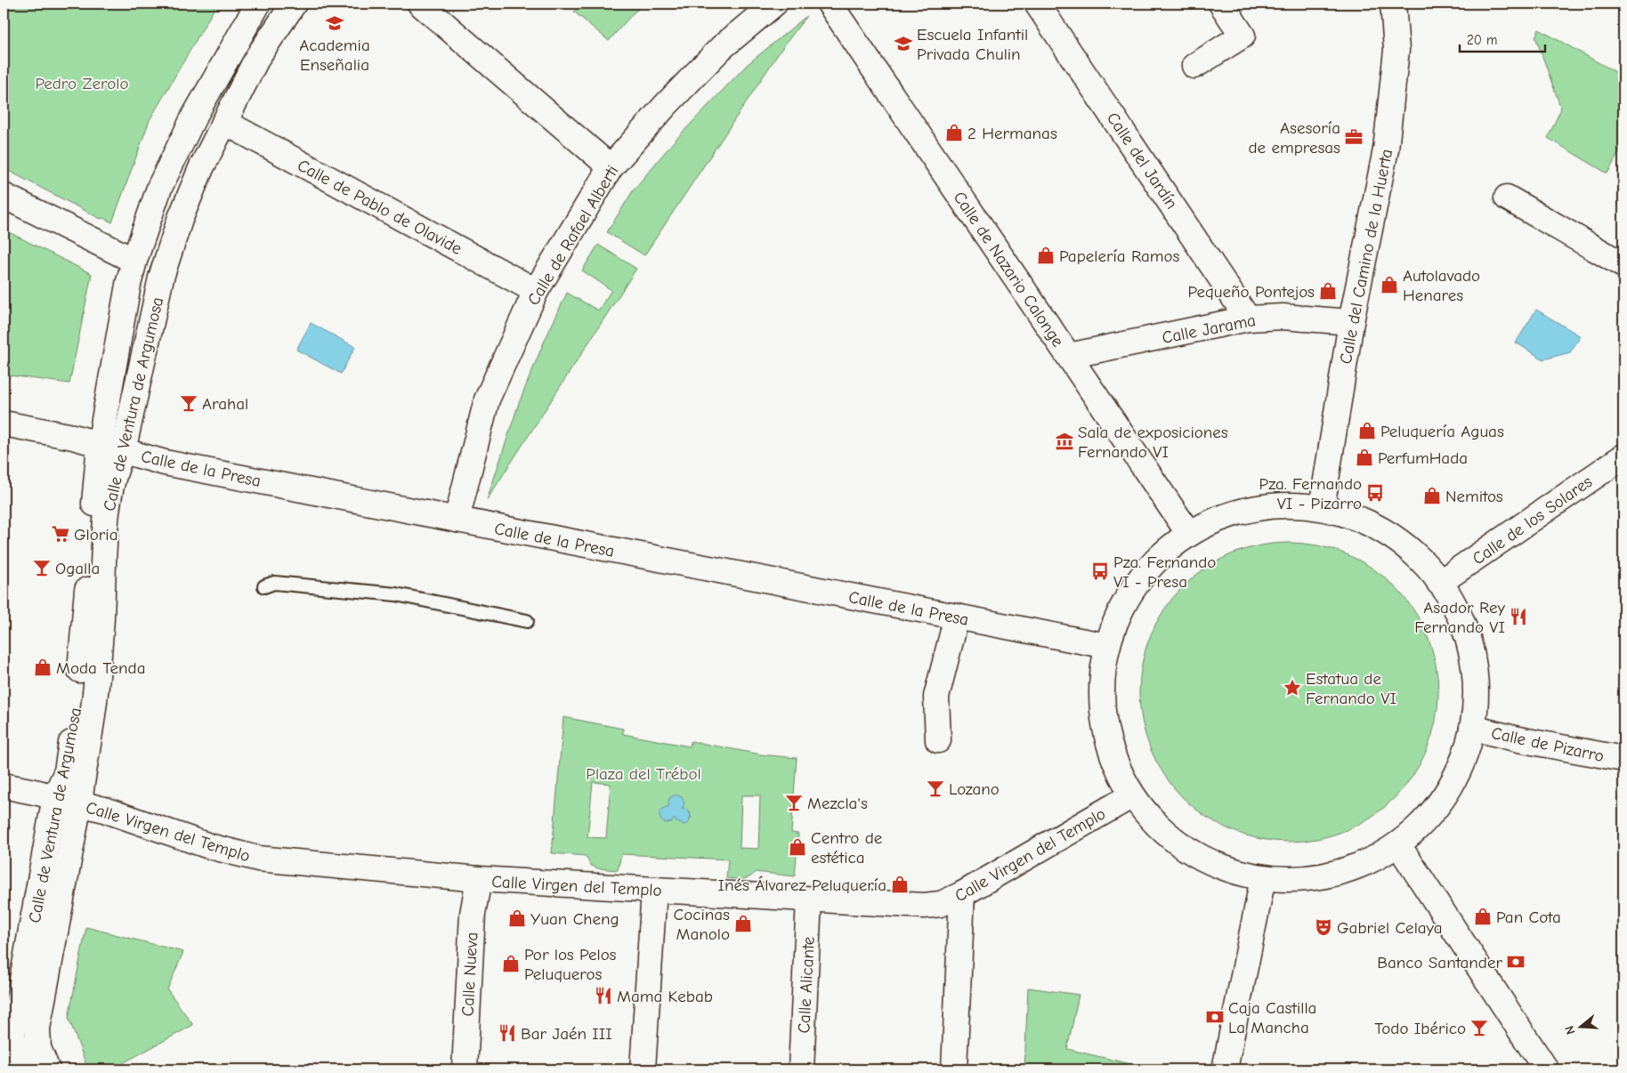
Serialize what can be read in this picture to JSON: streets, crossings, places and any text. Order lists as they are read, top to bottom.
{
  "streets": {
    "street": [
      "Calle del Jardín",
      "Calle de Pablo de Olavide",
      "Calle de Rafael Alberti",
      "Calle del Camino de la Huerta",
      "Calle de Nazario Calonge",
      "Calle Jarama",
      "Calle de Ventura de Argumosa",
      "Calle de la Presa",
      "Calle de los Solares",
      "Calle de Pizarro",
      "Calle Virgen del Templo",
      "Calle Nueva",
      "Calle Alicante"
    ]
  },
  "crossings": [
    ["Calle del Jardín", "Calle Jarama"],
    ["Calle de Pablo de Olavide", "Calle de Rafael Alberti"],
    ["Calle de Pablo de Olavide", "Calle de Ventura de Argumosa"],
    ["Calle de Rafael Alberti", "Calle de la Presa"],
    ["Calle del Camino de la Huerta", "Calle Jarama"],
    ["Calle de Nazario Calonge", "Calle Jarama"],
    ["Calle de Ventura de Argumosa", "Calle de la Presa"],
    ["Calle de Ventura de Argumosa", "Calle Virgen del Templo"],
    ["Calle Virgen del Templo", "Calle Nueva"],
    ["Calle Virgen del Templo", "Calle Alicante"]
  ],
  "parks": ["Pedro Zerolo", "Plaza del Trébol"],
  "places": {
    "school or university": ["Academia Enseñalia", "Escuela Infantil Privada Chulin"],
    "shop": [
      "2 Hermanas",
      "Papelería Ramos",
      "Autolavado Henares",
      "Pequeño Pontejos",
      "Peluquería Aguas",
      "PerfumHada",
      "Nemitos",
      "Moda Tenda",
      "Centro de estética",
      "Inés Álvarez Peluquería",
      "Pan Cota",
      "Yuan Cheng",
      "Cocinas Manolo",
      "Por los Pelos Peluqueros"
    ],
    "office": ["Asesoría de empresas"],
    "bar": [
      "Arahal",
      "Ogalla",
      "Lozano",
      "Mezcla's",
      "Todo Ibérico"
    ],
    "museum": ["Sala de exposiciones Fernando VI"],
    "bus stop": ["Pza. Fernando VI - Pizarro", "Pza. Fernando VI - Presa"],
    "supermarket": ["Gloria"],
    "restaurant": ["Asador Rey Fernando VI", "Mama Kebab", "Bar Jaén III"],
    "place": ["Estatua de Fernando VI"],
    "theatre": ["Gabriel Celaya"],
    "bank": ["Banco Santander", "Caja Castilla La Mancha"]
  },
  "scale_bar": "20 m",
  "north": "left"
}
